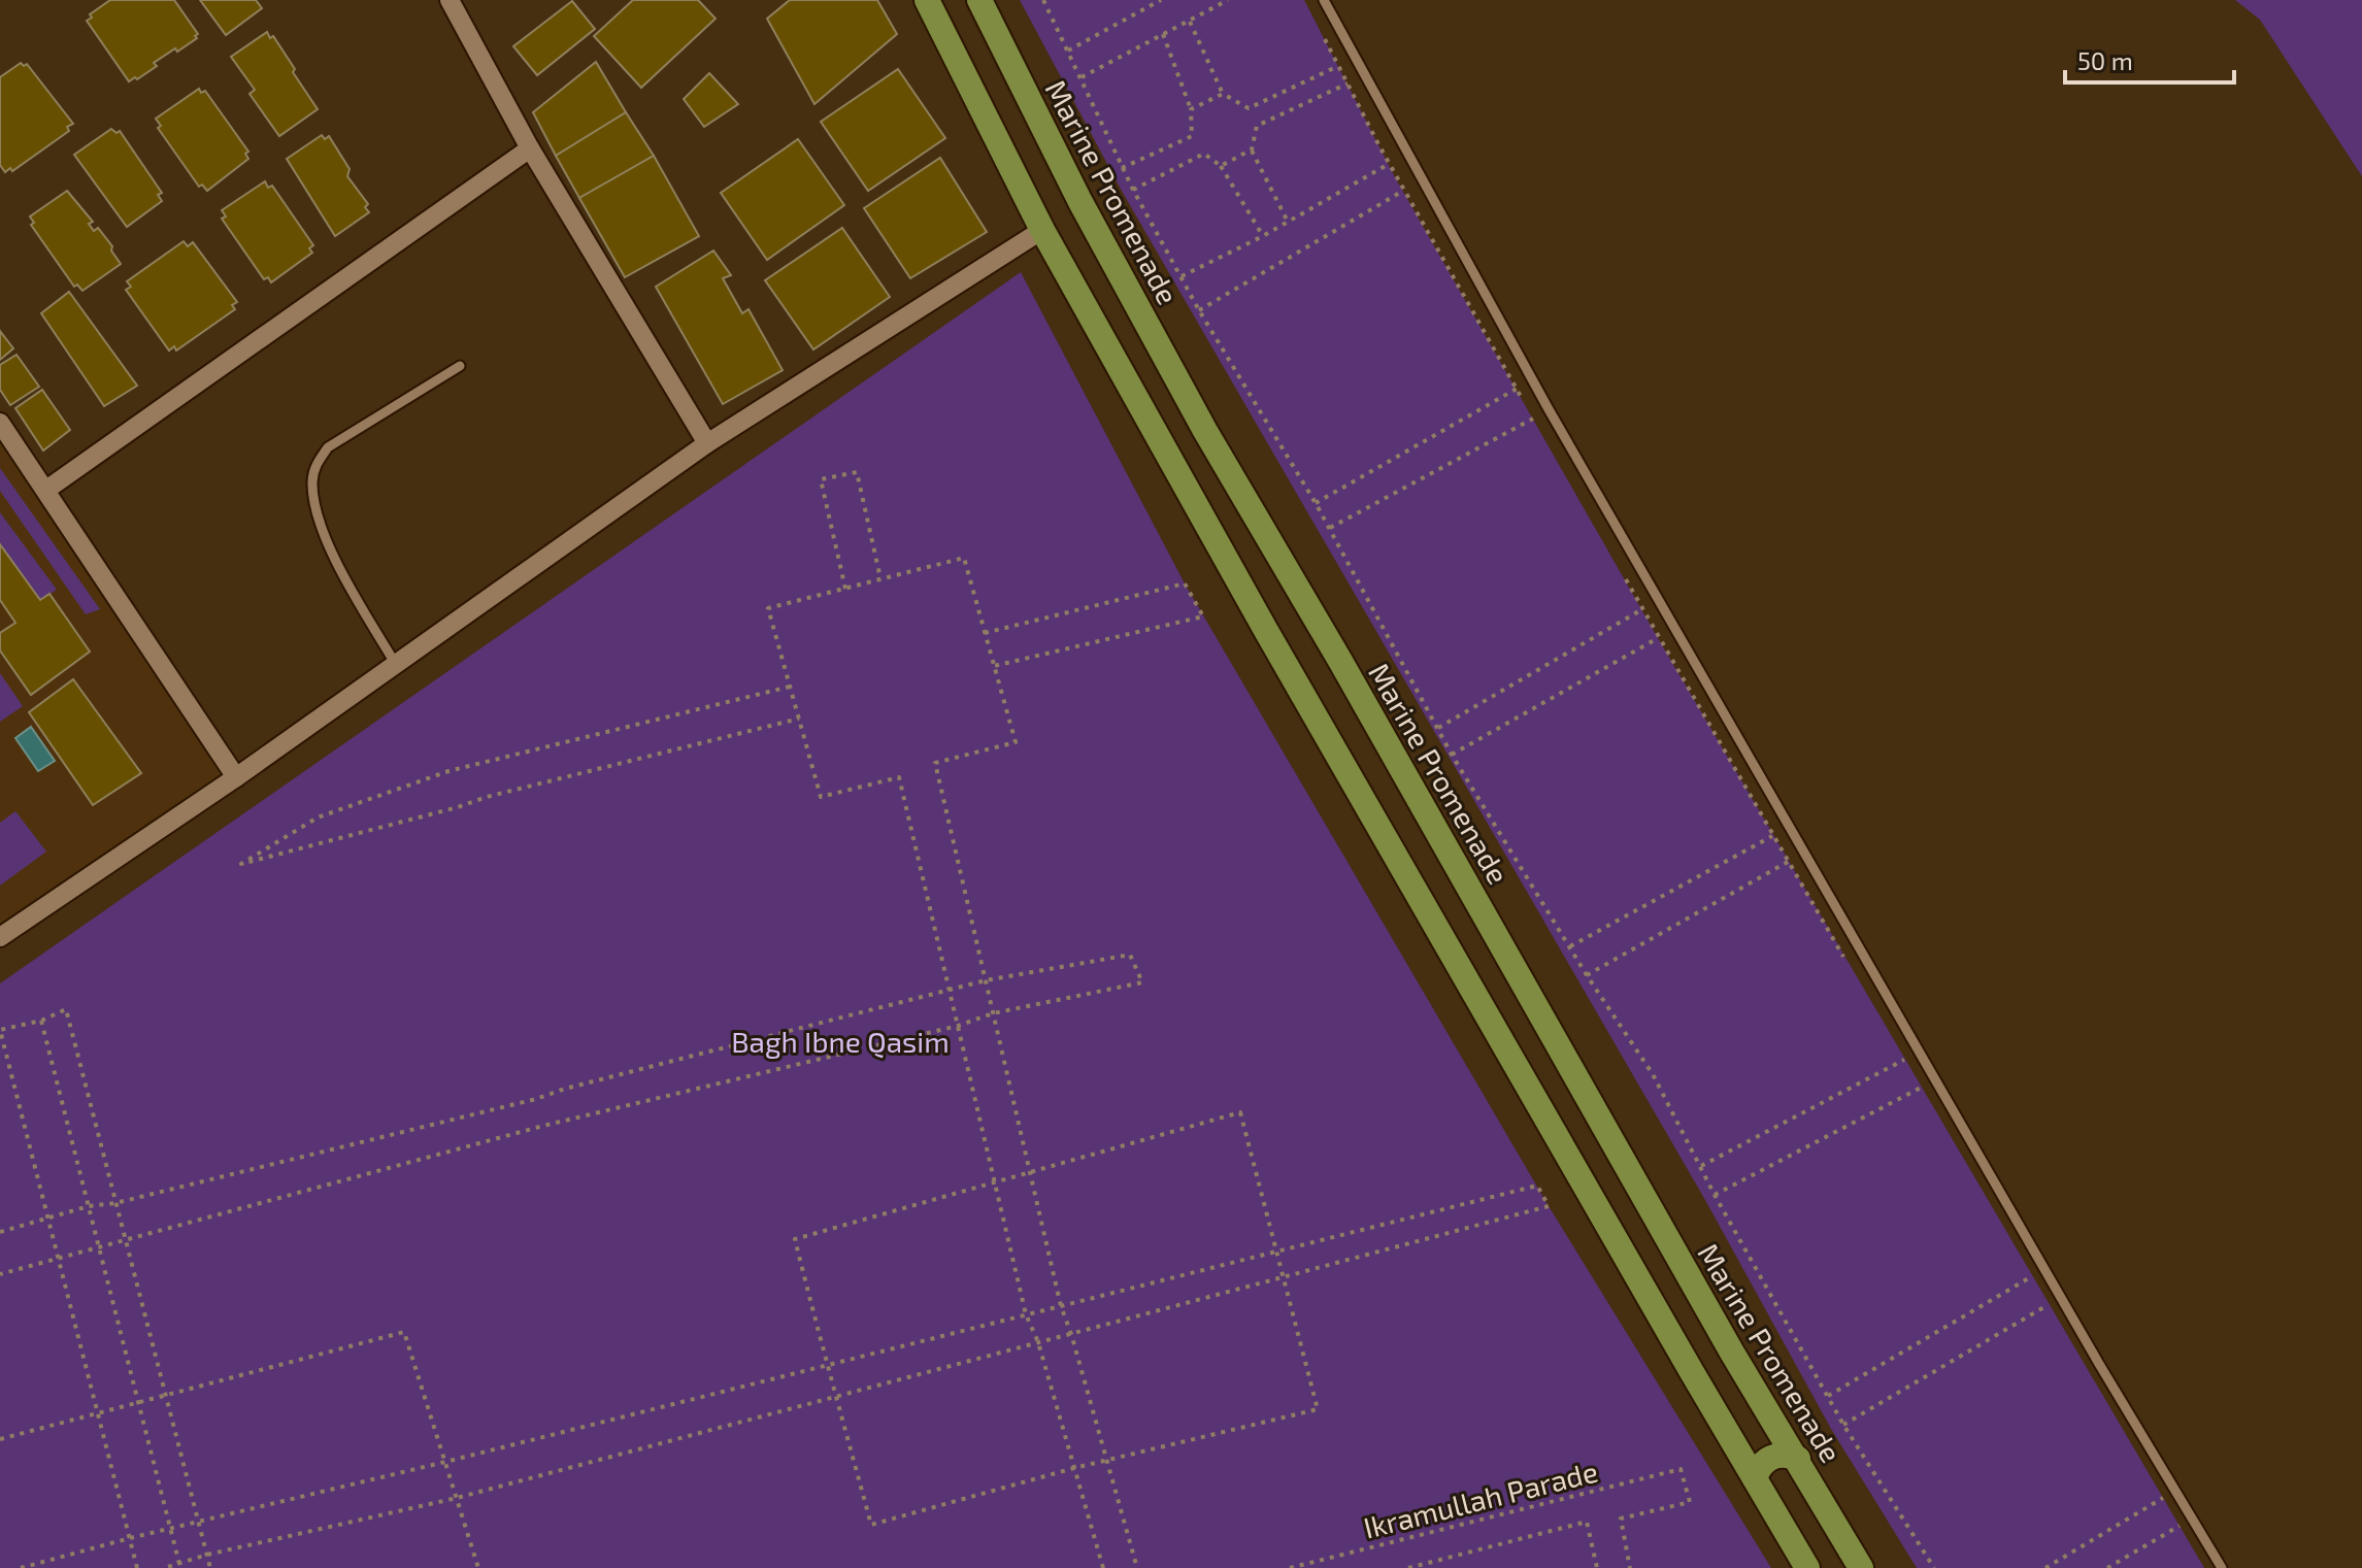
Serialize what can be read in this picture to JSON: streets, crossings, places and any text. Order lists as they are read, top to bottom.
{
  "streets": {
    "main road": ["Marine Promenade"],
    "path": ["Ikramullah Parade"]
  },
  "parks": ["Bagh Ibne Qasim"],
  "scale_bar": "50 m"
}
